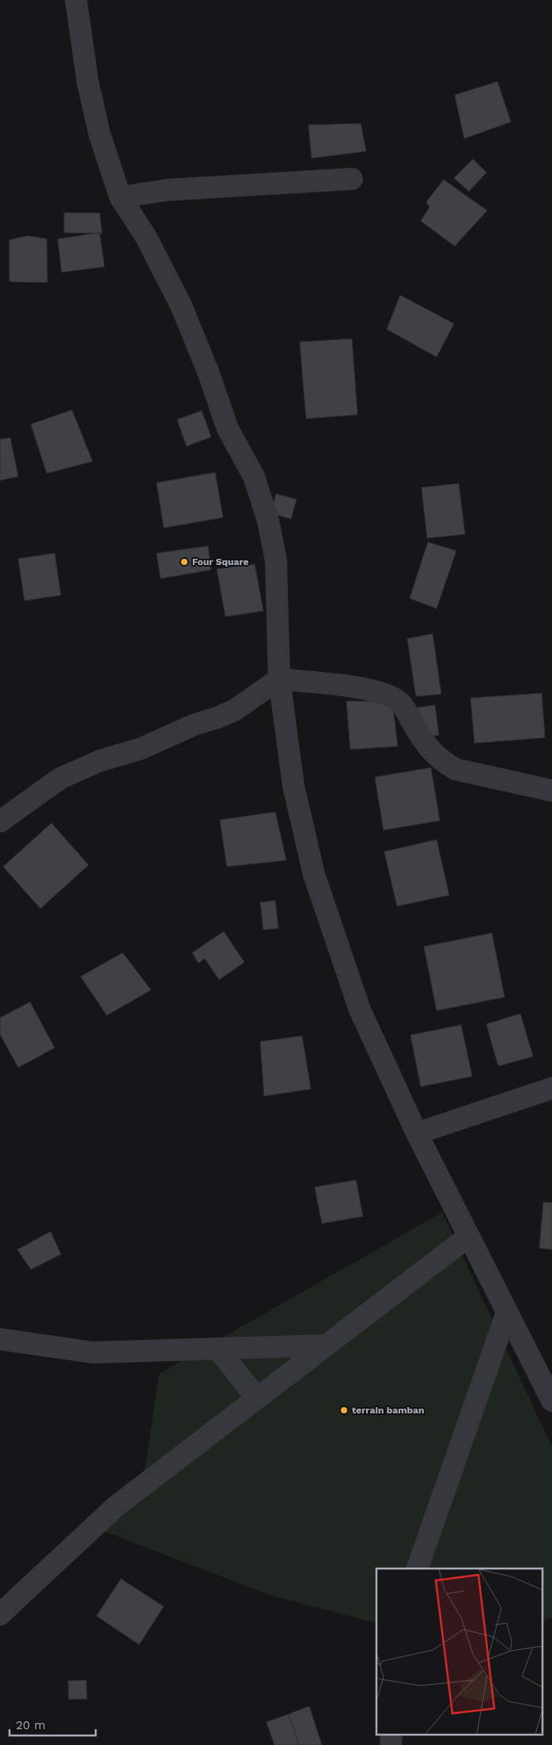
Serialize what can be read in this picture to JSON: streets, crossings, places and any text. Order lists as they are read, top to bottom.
{
  "places": ["Four Square", "terrain bamban"],
  "scale_bar": "20 m"
}
